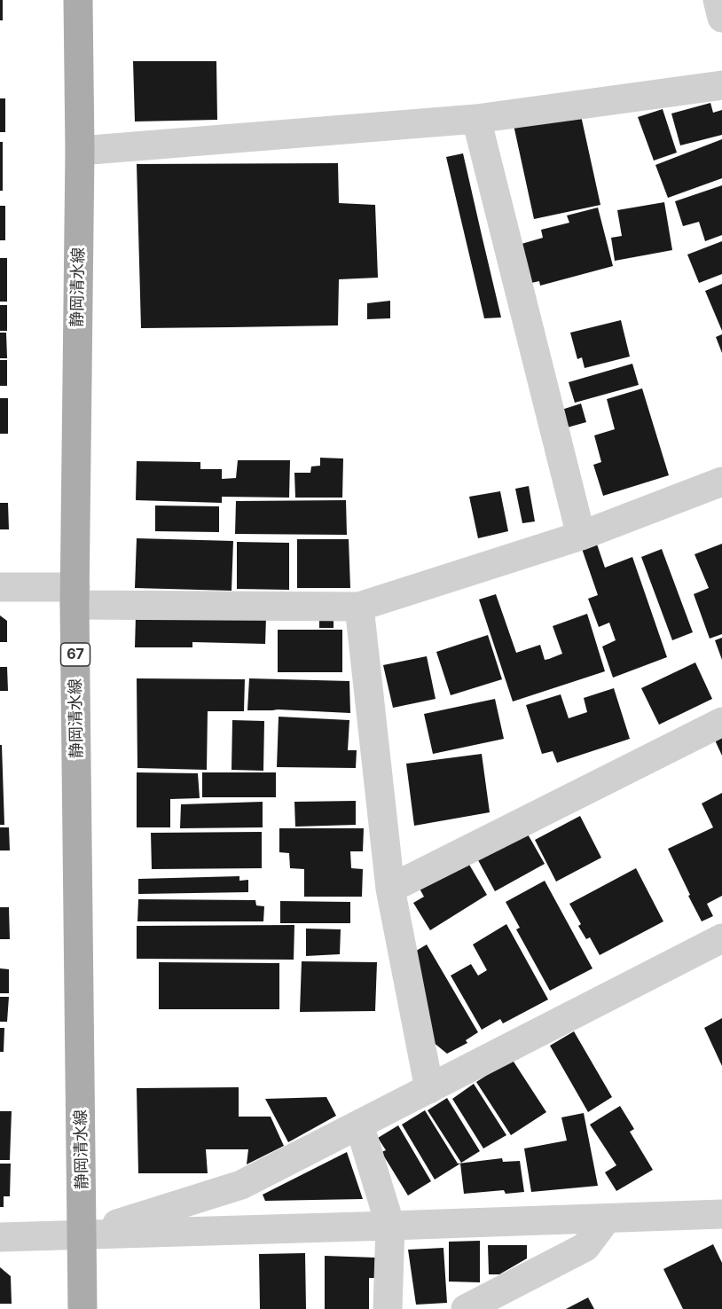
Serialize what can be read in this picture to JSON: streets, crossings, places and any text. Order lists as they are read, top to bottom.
{
  "streets": {
    "main road": ["静岡清水線", "67"]
  }
}
